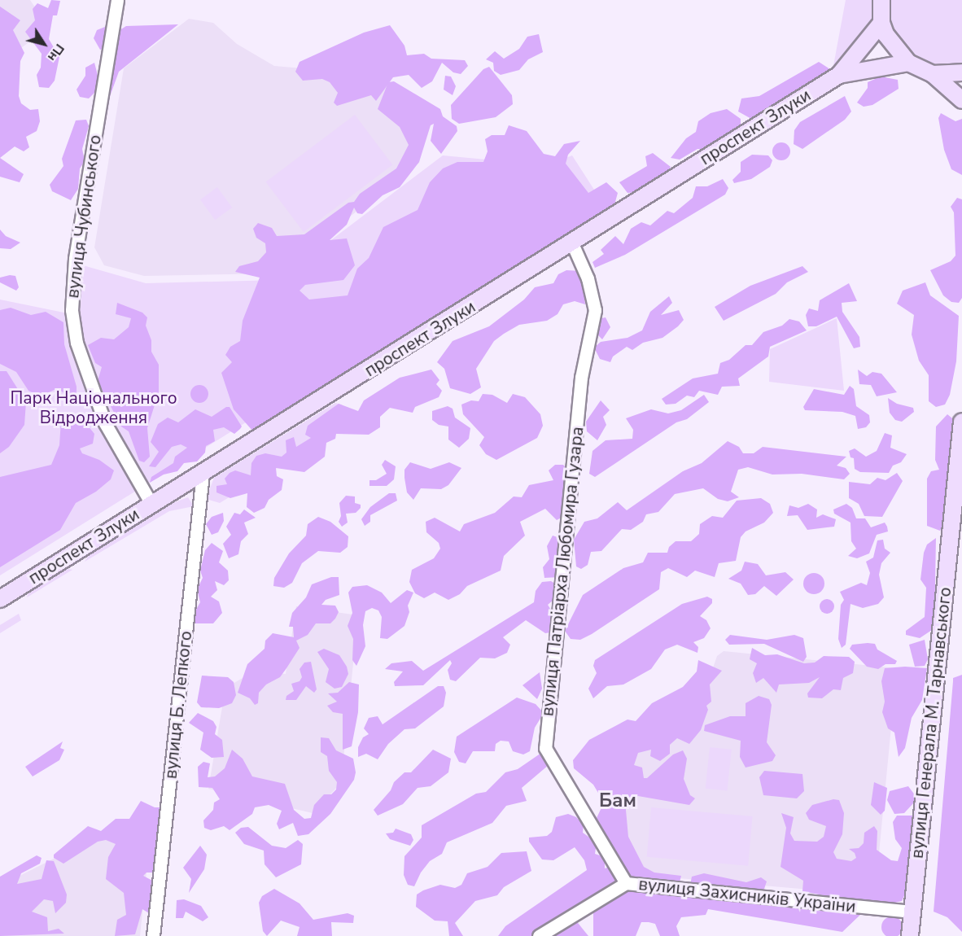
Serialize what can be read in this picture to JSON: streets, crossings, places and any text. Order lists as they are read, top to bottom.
{
  "streets": {
    "main road": ["проспект Злуки", "вулиця Генерала М. Тарнавського"],
    "street": [
      "вулиця Чубинського",
      "вулиця Патріарха Любомира Гузара",
      "вулиця Б. Лепкого",
      "вулиця Захисників України"
    ]
  },
  "crossings": [
    ["проспект Злуки", "вулиця Чубинського"],
    ["проспект Злуки", "вулиця Патріарха Любомира Гузара"],
    ["проспект Злуки", "вулиця Б. Лепкого"],
    ["вулиця Патріарха Любомира Гузара", "вулиця Захисників України"],
    ["вулиця Генерала М. Тарнавського", "вулиця Захисників України"]
  ],
  "districts": ["Бам"],
  "parks": ["Парк Національного Відродження"],
  "north": "bottom right"
}
